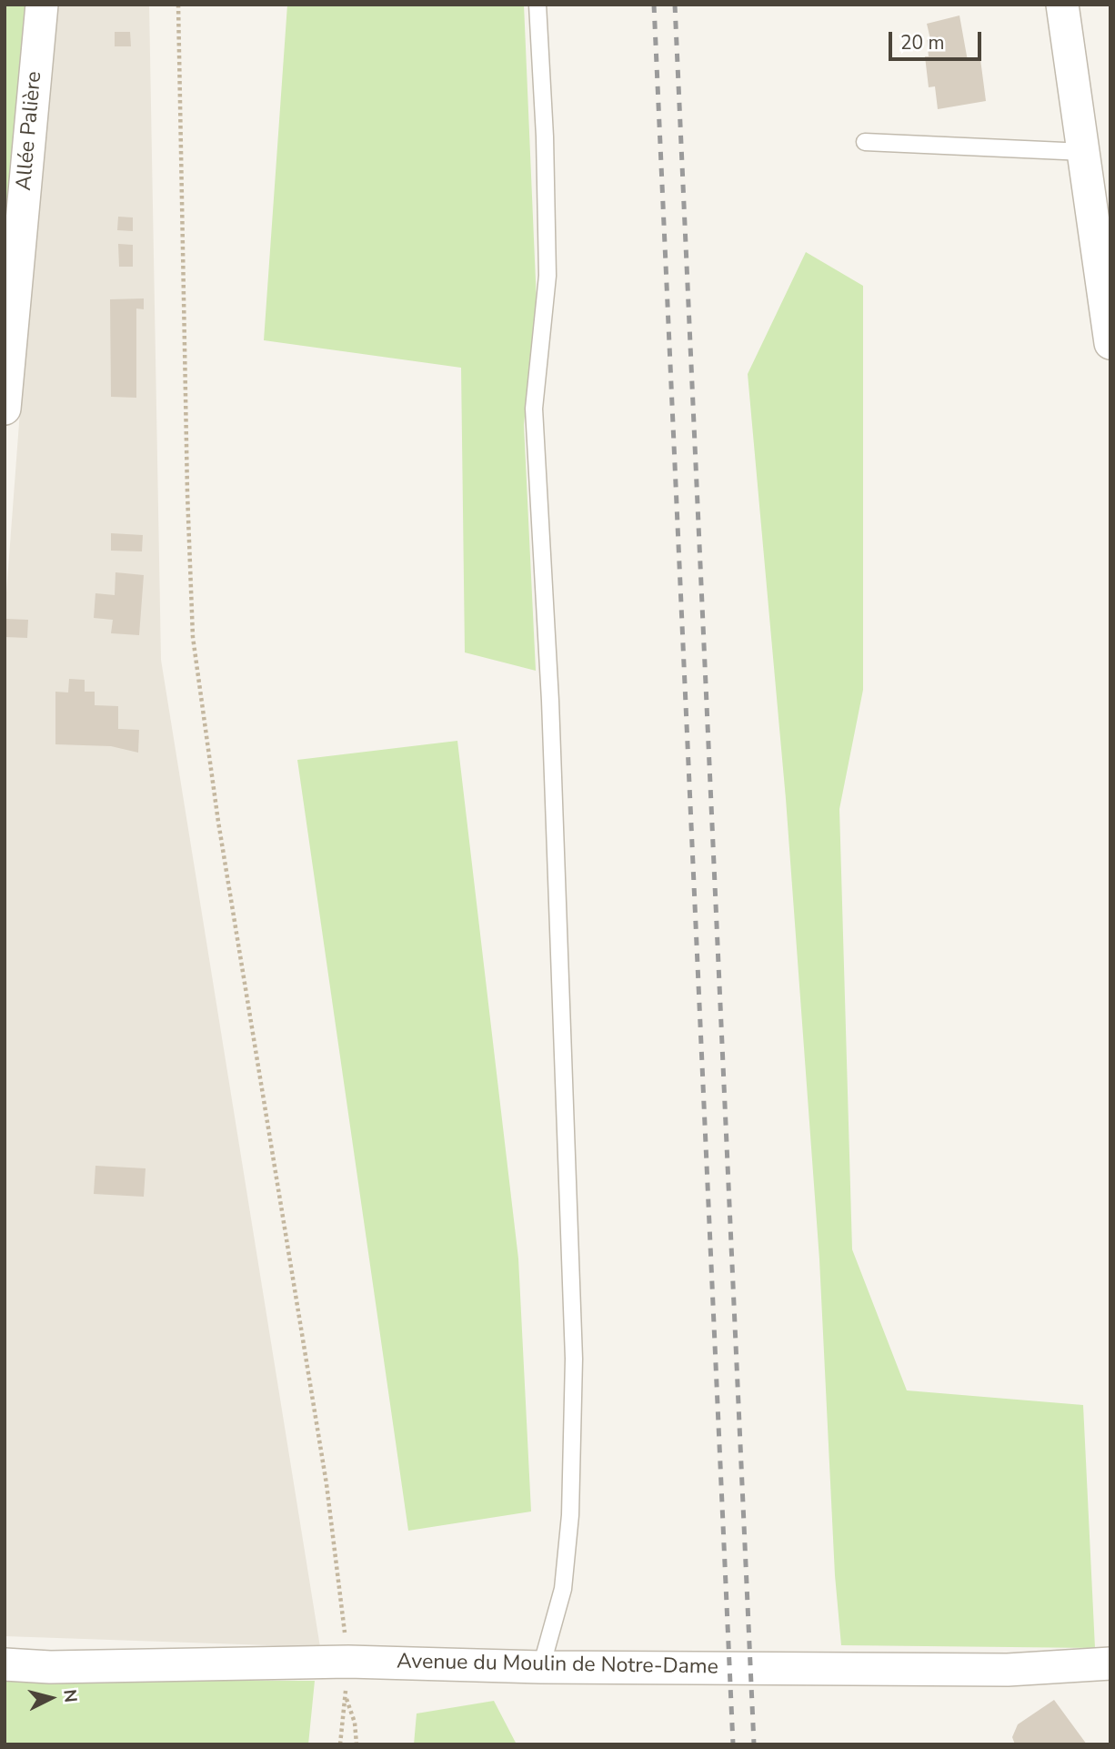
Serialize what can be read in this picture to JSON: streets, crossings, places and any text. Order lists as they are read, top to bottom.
{
  "streets": {
    "street": ["Allée Palière", "Avenue du Moulin de Notre-Dame"]
  },
  "scale_bar": "20 m",
  "north": "right"
}
